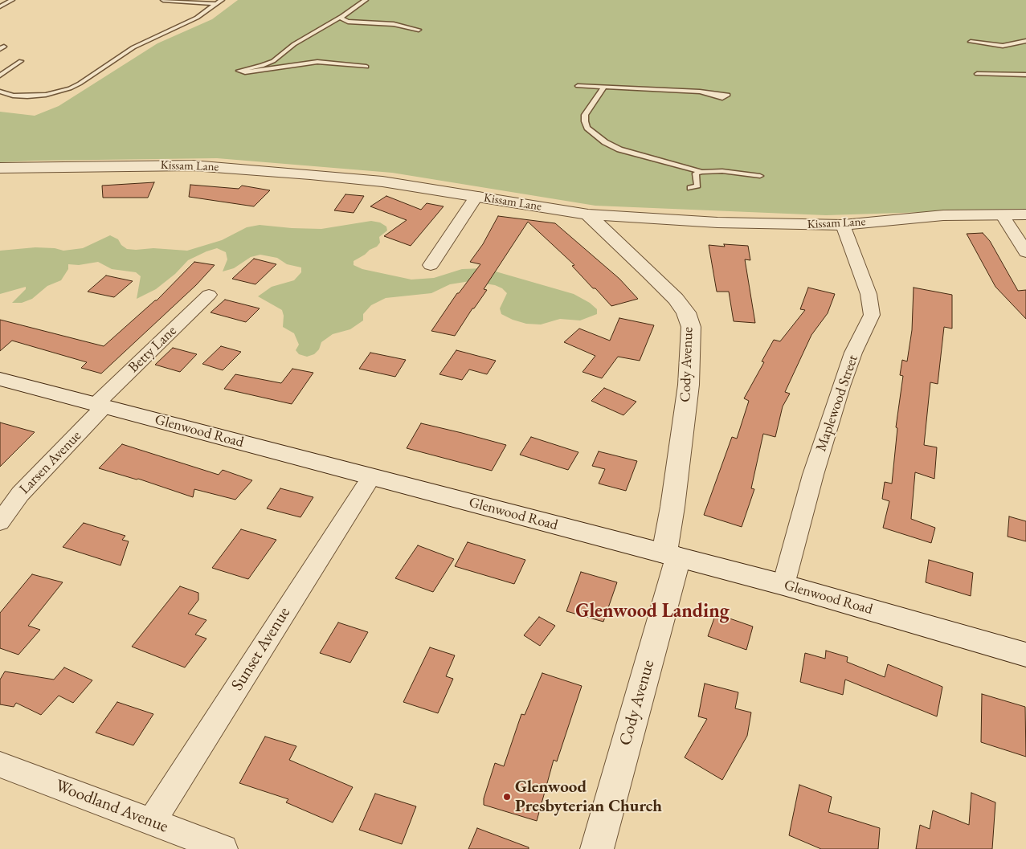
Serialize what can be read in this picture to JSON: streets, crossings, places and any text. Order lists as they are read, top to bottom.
{
  "streets": {
    "street": [
      "Kissam Lane",
      "Betty Lane",
      "Cody Avenue",
      "Maplewood Street",
      "Glenwood Road",
      "Larsen Avenue",
      "Sunset Avenue",
      "Woodland Avenue"
    ]
  },
  "crossings": [
    ["Kissam Lane", "Cody Avenue"],
    ["Kissam Lane", "Maplewood Street"],
    ["Betty Lane", "Glenwood Road"],
    ["Betty Lane", "Larsen Avenue"],
    ["Cody Avenue", "Glenwood Road"],
    ["Maplewood Street", "Glenwood Road"],
    ["Glenwood Road", "Larsen Avenue"],
    ["Glenwood Road", "Sunset Avenue"],
    ["Sunset Avenue", "Woodland Avenue"]
  ],
  "districts": ["Glenwood Landing"],
  "places": ["Glenwood Presbyterian Church"]
}
